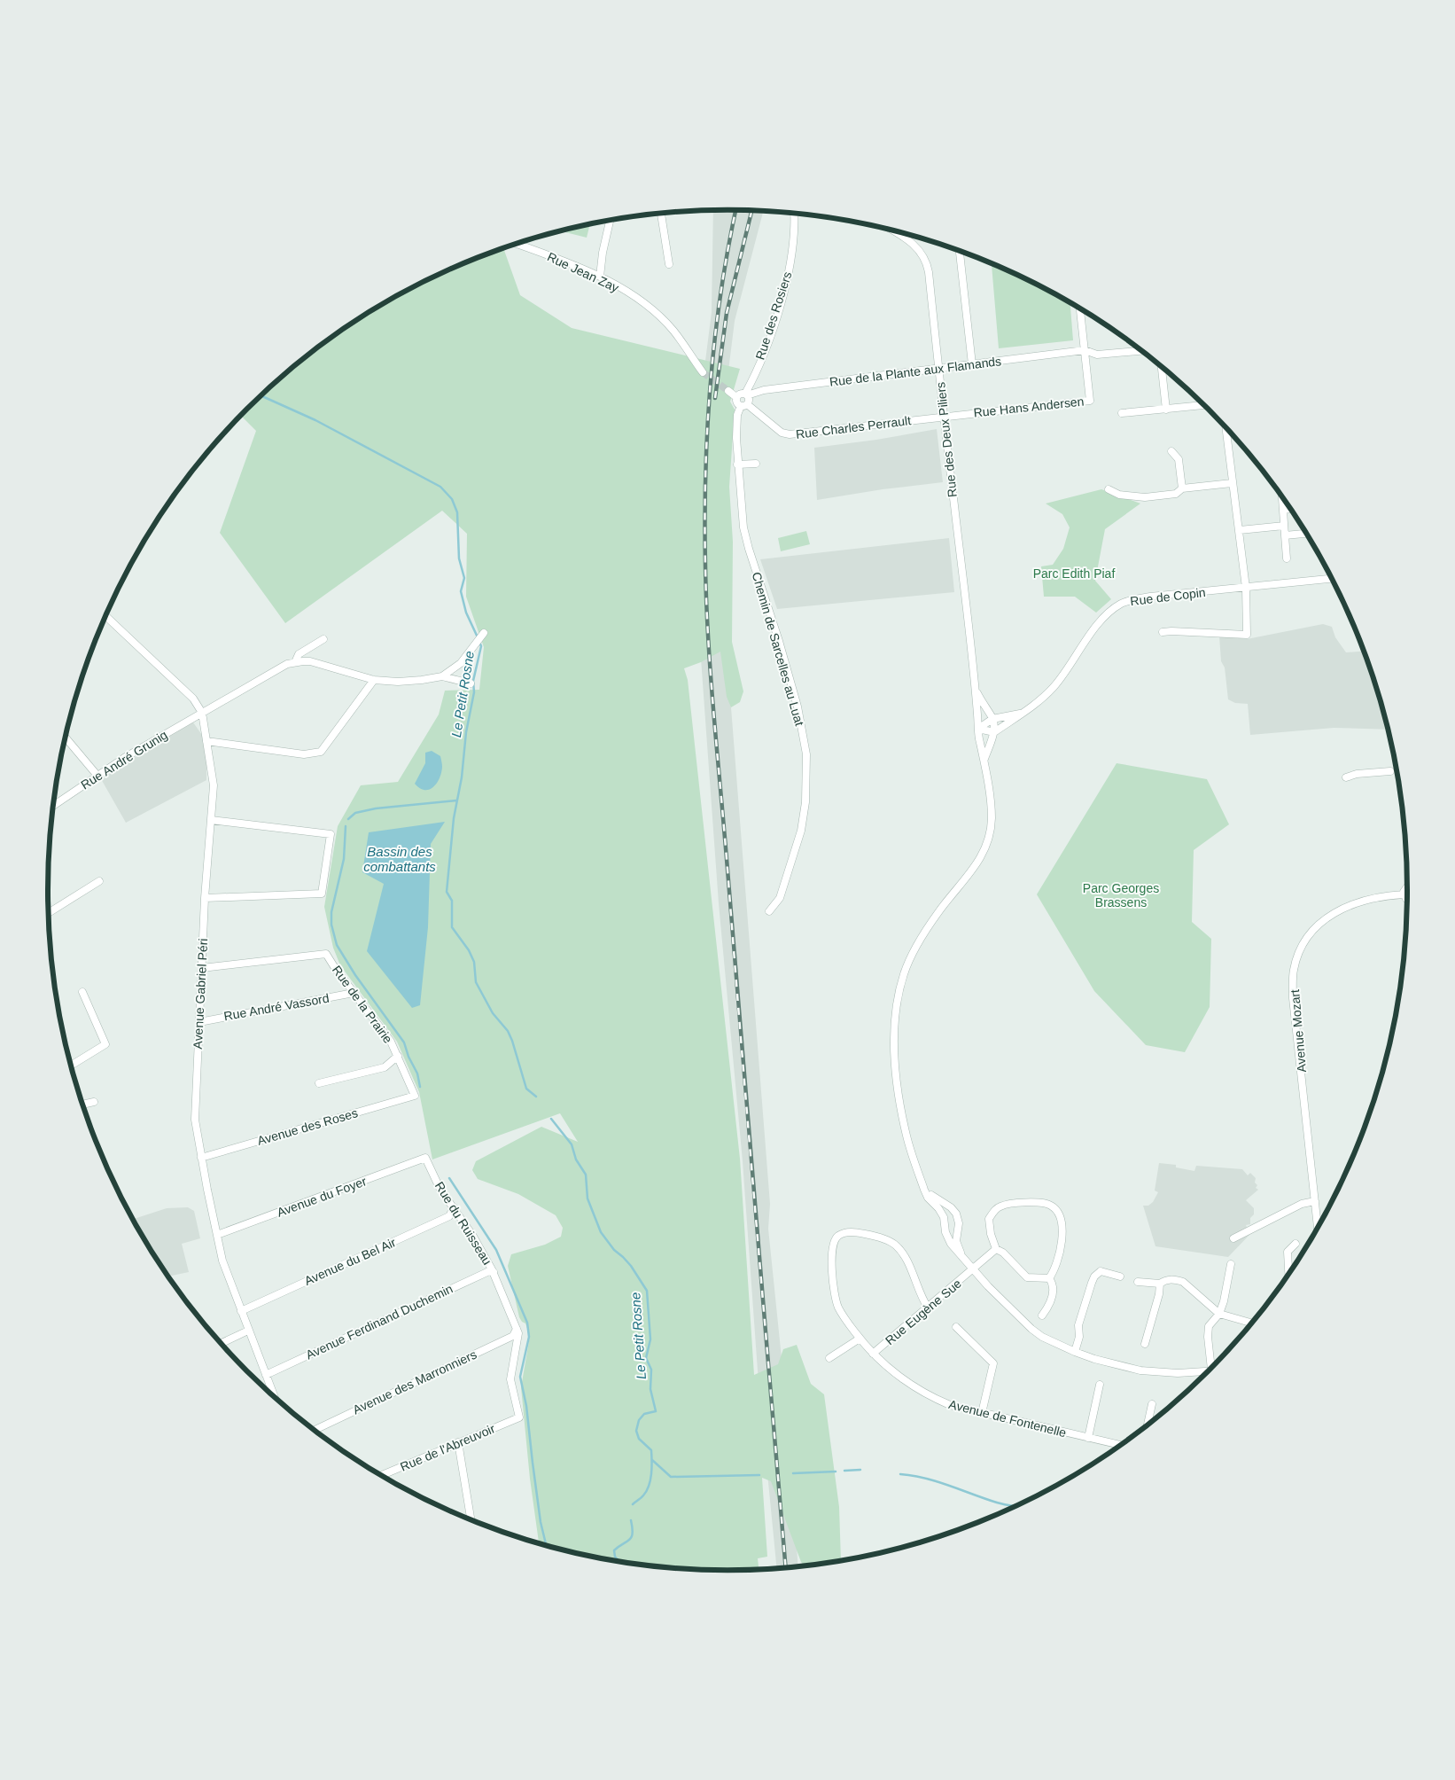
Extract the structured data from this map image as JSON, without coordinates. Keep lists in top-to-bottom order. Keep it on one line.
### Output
{"streets":{"street":["Rue Jean Zay","Rue des Rosiers","Rue de la Plante aux Flamands","Rue Hans Andersen","Rue Charles Perrault","Rue des Deux Piliers","Rue de Copin","Chemin de Sarcelles au Luat","Rue André Grunig","Avenue Gabriel Péri","Rue de la Prairie","Rue André Vassord","Avenue Mozart","Avenue des Roses","Avenue du Foyer","Rue du Ruisseau","Avenue du Bel Air","Rue Eugène Sue","Avenue Ferdinand Duchemin","Avenue des Marronniers","Avenue de Fontenelle","Rue de l'Abreuvoir"]},"crossings":[["Rue des Rosiers","Rue de la Plante aux Flamands"],["Rue des Rosiers","Rue Charles Perrault"],["Rue de la Plante aux Flamands","Rue Hans Andersen"],["Rue de la Plante aux Flamands","Rue Charles Perrault"],["Rue de la Plante aux Flamands","Rue des Deux Piliers"],["Rue Hans Andersen","Rue Charles Perrault"],["Rue Hans Andersen","Rue des Deux Piliers"],["Rue Charles Perrault","Rue des Deux Piliers"],["Rue des Deux Piliers","Rue de Copin"],["Rue des Deux Piliers","Rue Eugène Sue"],["Rue André Grunig","Avenue Gabriel Péri"],["Avenue Gabriel Péri","Rue de la Prairie"],["Avenue Gabriel Péri","Rue André Vassord"],["Avenue Gabriel Péri","Avenue des Roses"],["Avenue Gabriel Péri","Avenue du Foyer"],["Avenue Gabriel Péri","Avenue du Bel Air"],["Avenue Gabriel Péri","Avenue Ferdinand Duchemin"],["Rue de la Prairie","Rue André Vassord"],["Rue de la Prairie","Avenue des Roses"],["Avenue du Foyer","Rue du Ruisseau"],["Rue du Ruisseau","Avenue du Bel Air"],["Rue du Ruisseau","Avenue Ferdinand Duchemin"],["Rue du Ruisseau","Avenue des Marronniers"],["Rue du Ruisseau","Rue de l'Abreuvoir"],["Rue Eugène Sue","Avenue de Fontenelle"]],"water":["Le Petit Rosne","Bassin des combattants"],"parks":["Parc Edith Piaf","Parc Georges Brassens"]}
